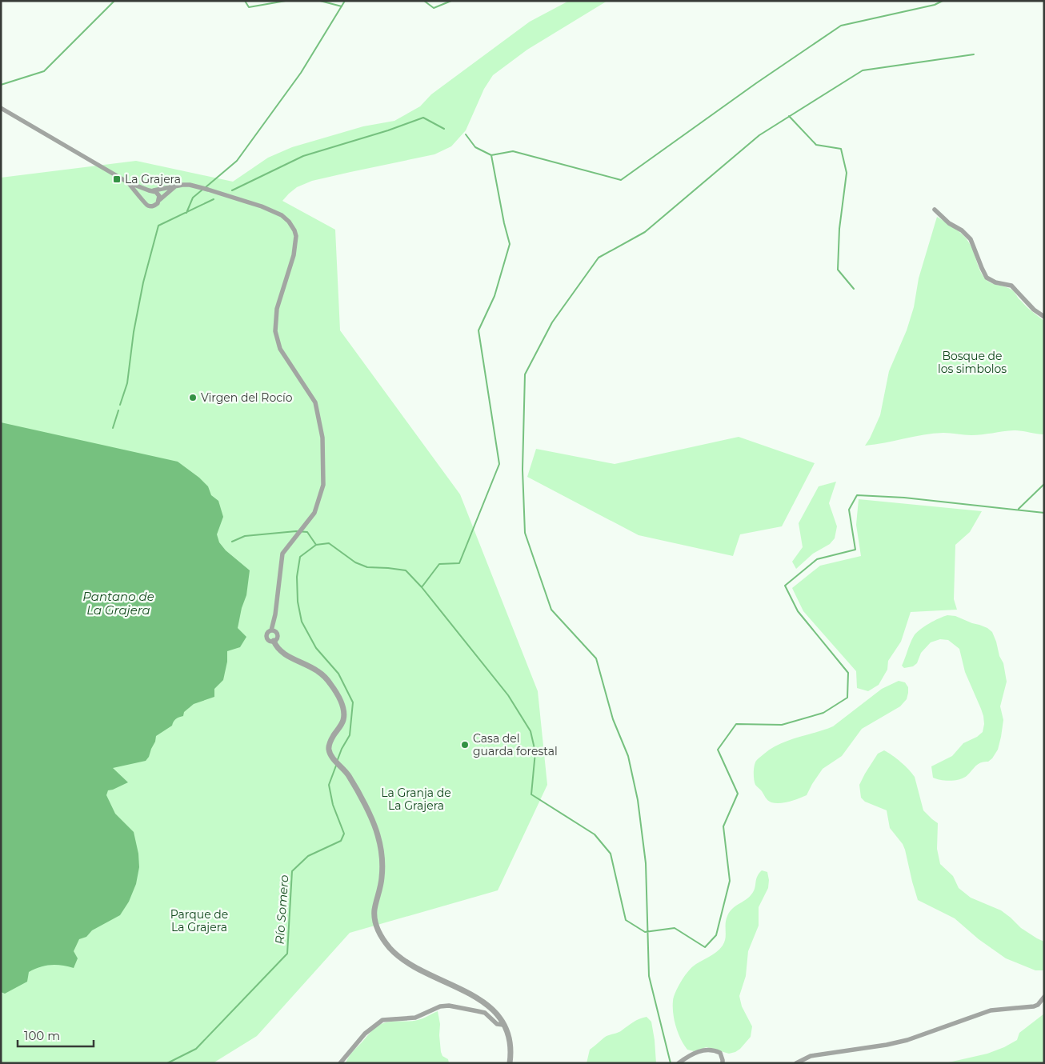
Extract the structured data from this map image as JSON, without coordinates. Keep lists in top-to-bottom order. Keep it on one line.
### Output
{"water":["Pantano de La Grajera","Río Somero"],"parks":["Bosque de los simbolos","La Granja de La Grajera","Parque de La Grajera"],"places":{"transit":["La Grajera"],"other":["Virgen del Rocío","Casa del guarda forestal"]},"scale_bar":"100 m"}
